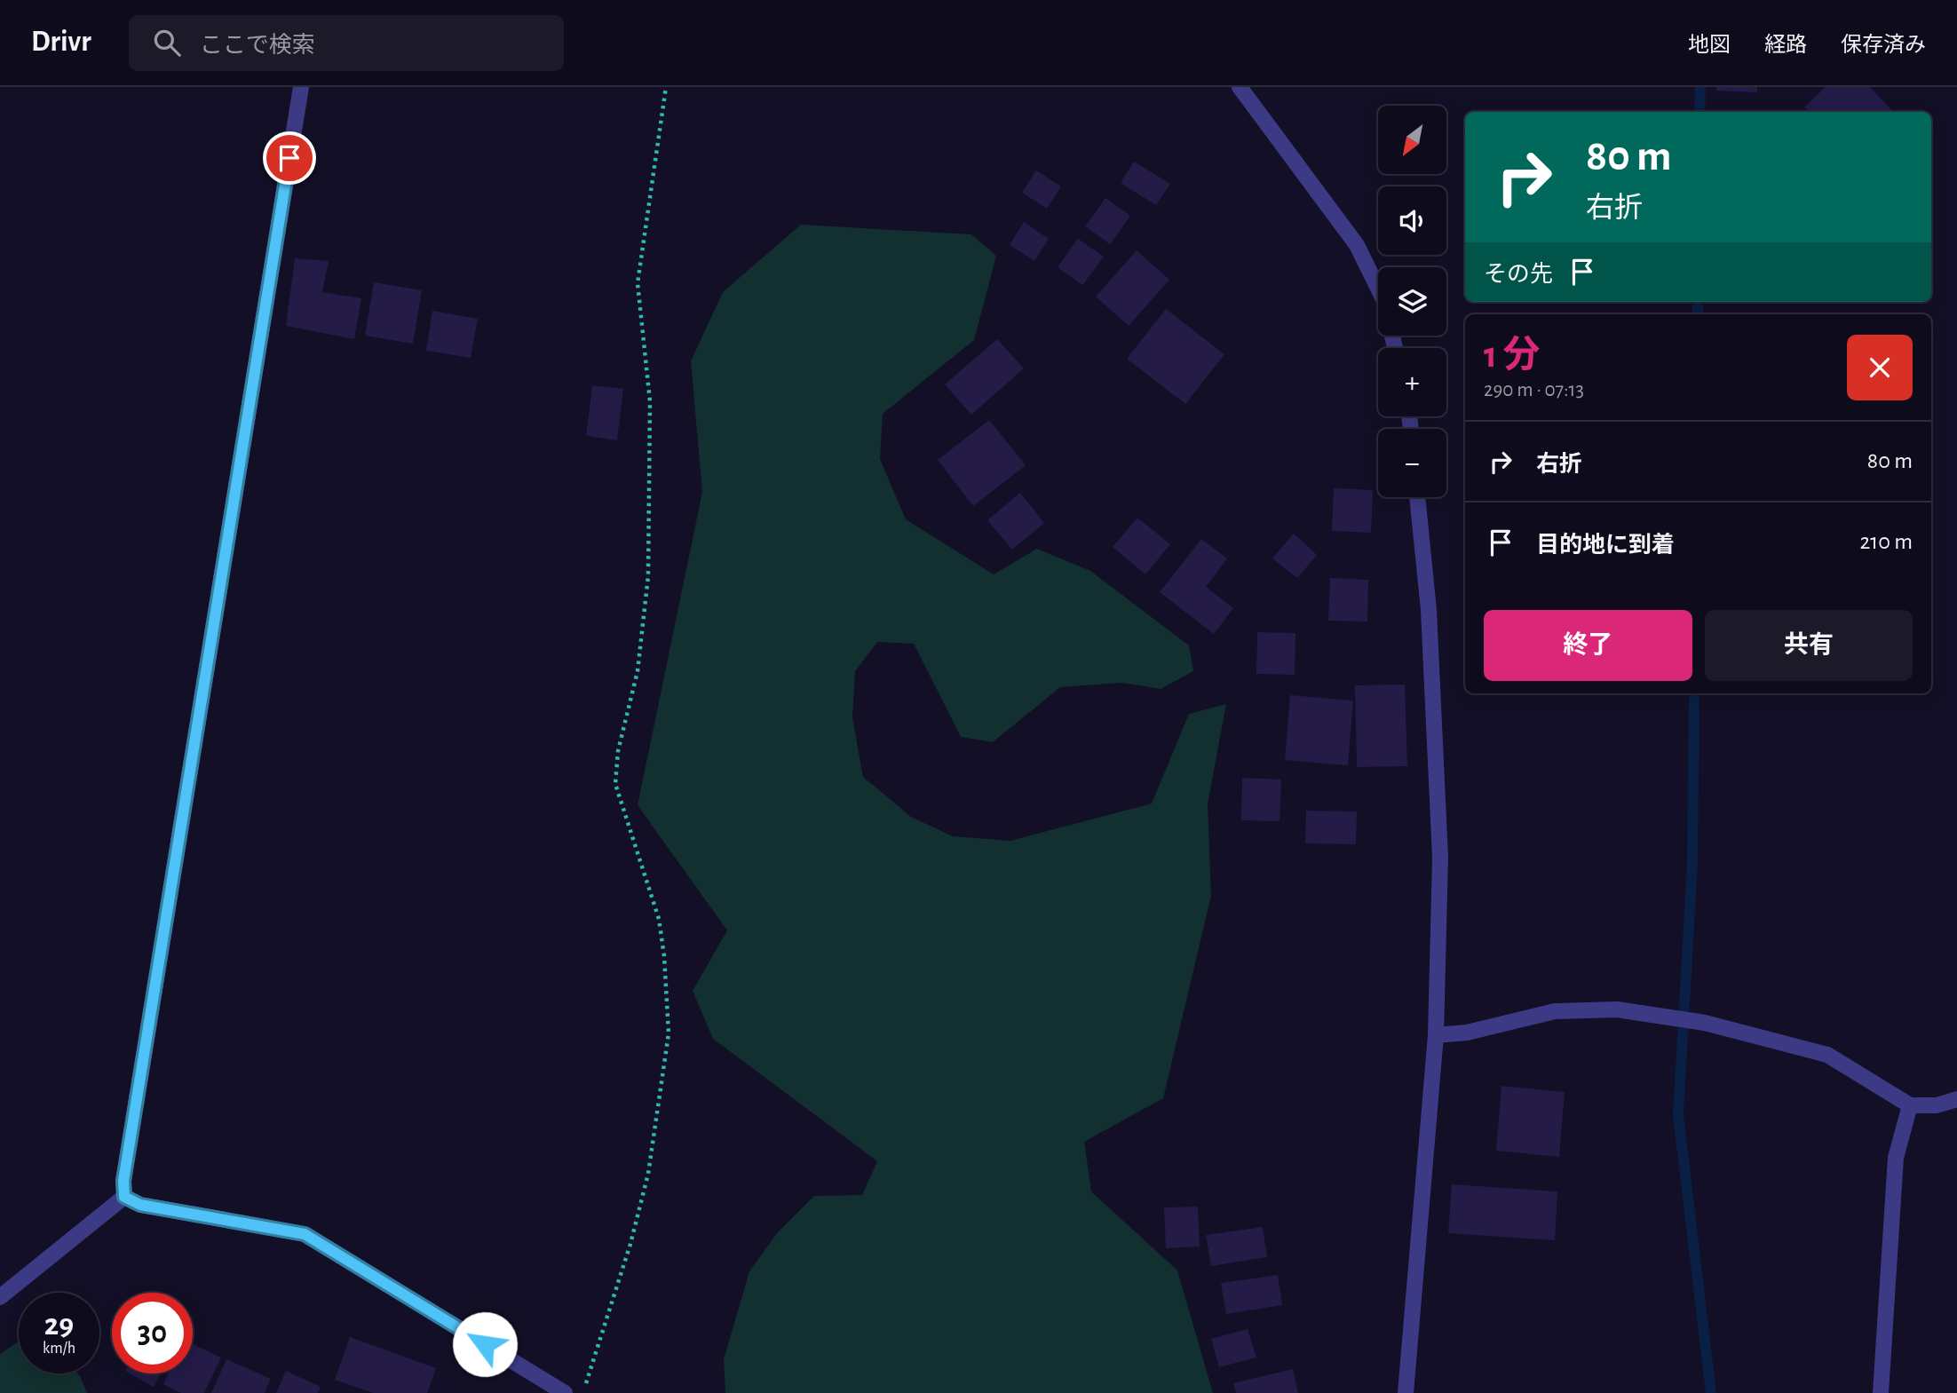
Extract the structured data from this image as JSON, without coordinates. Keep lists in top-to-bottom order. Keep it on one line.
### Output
{"north":"bottom left","page":{"header":"Drivr","search":"ここで検索","nav":["地図","経路","保存済み"],"map_buttons":["+","−"],"turn":["80 m","右折"],"then":"その先","heading":["1 分","290 m · 07:13"],"list":[{"name":"右折","value":"80 m"},{"name":"目的地に到着","value":"210 m"}],"buttons":["終了","共有"],"speed":"29 km/h","limit":"30"}}
